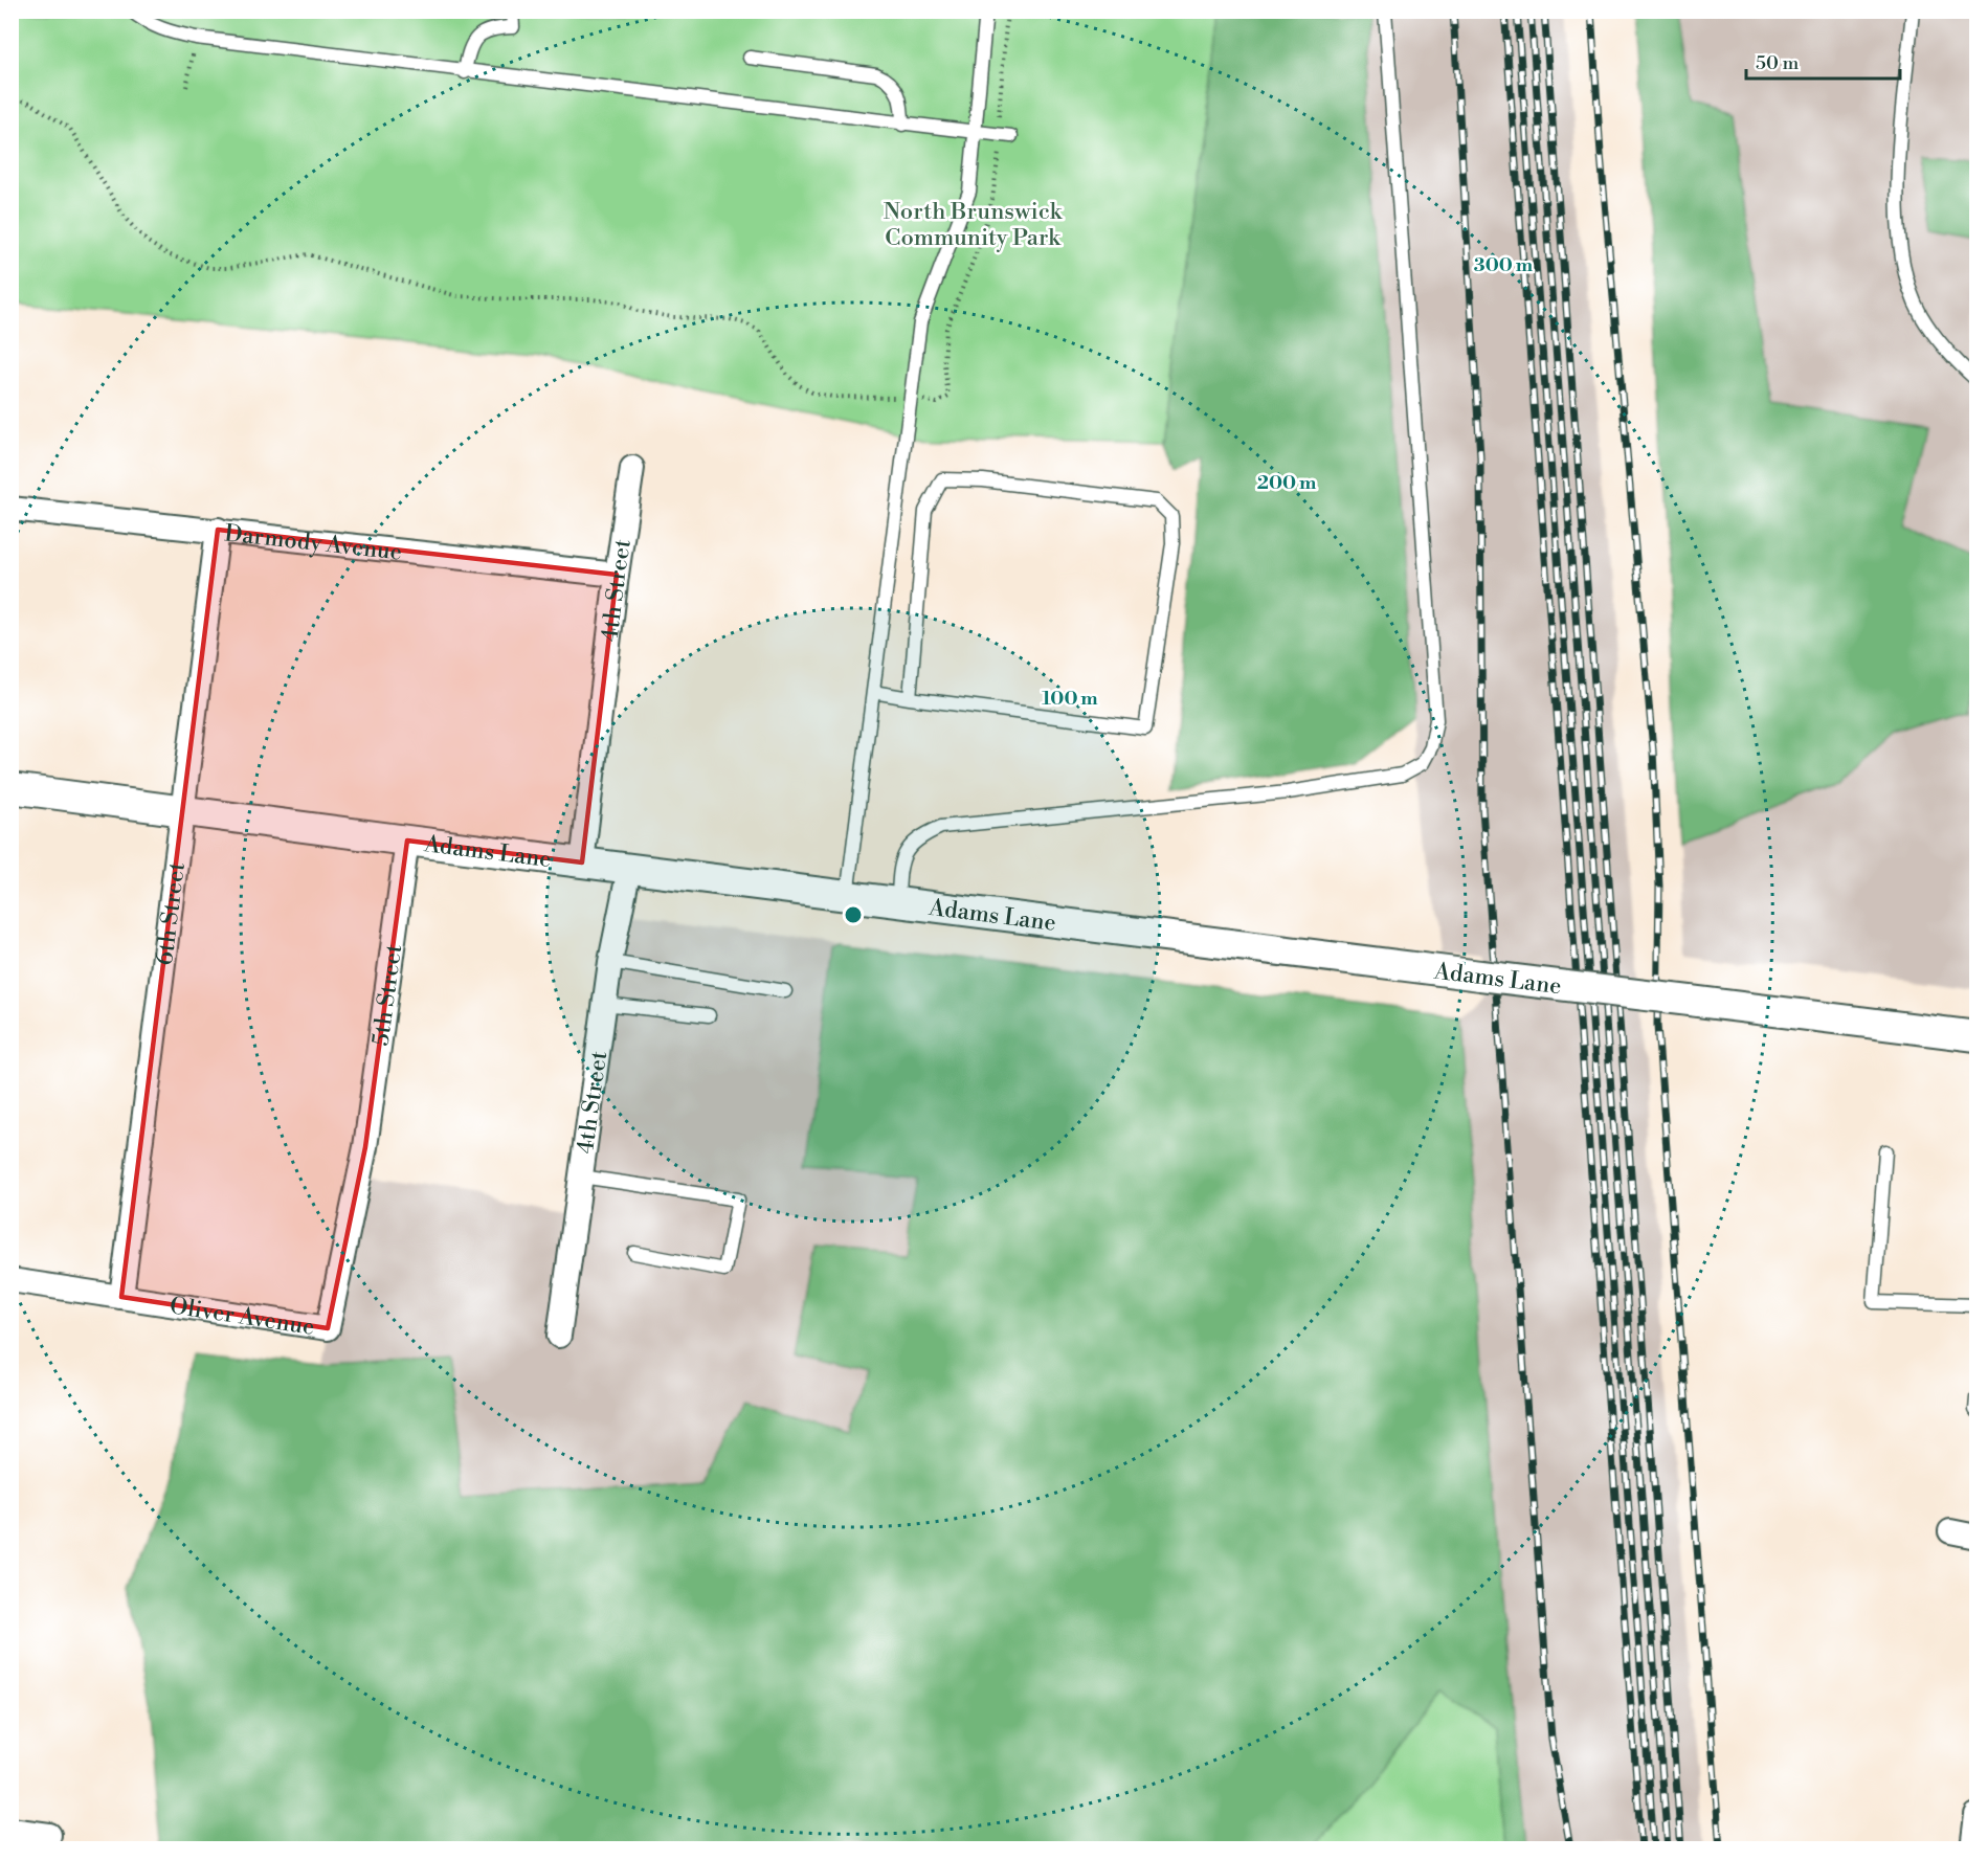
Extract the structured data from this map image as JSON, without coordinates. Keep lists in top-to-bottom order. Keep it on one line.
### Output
{"streets":{"street":["Darmody Avenue","4th Street","Adams Lane","6th Street","5th Street","Oliver Avenue"]},"crossings":[["Darmody Avenue","4th Street"],["Darmody Avenue","6th Street"],["4th Street","Adams Lane"],["Adams Lane","6th Street"],["Adams Lane","5th Street"],["6th Street","Oliver Avenue"],["5th Street","Oliver Avenue"]],"parks":["North Brunswick Community Park"],"scale_bar":"50 m","rings":["300 m","200 m","100 m"]}
